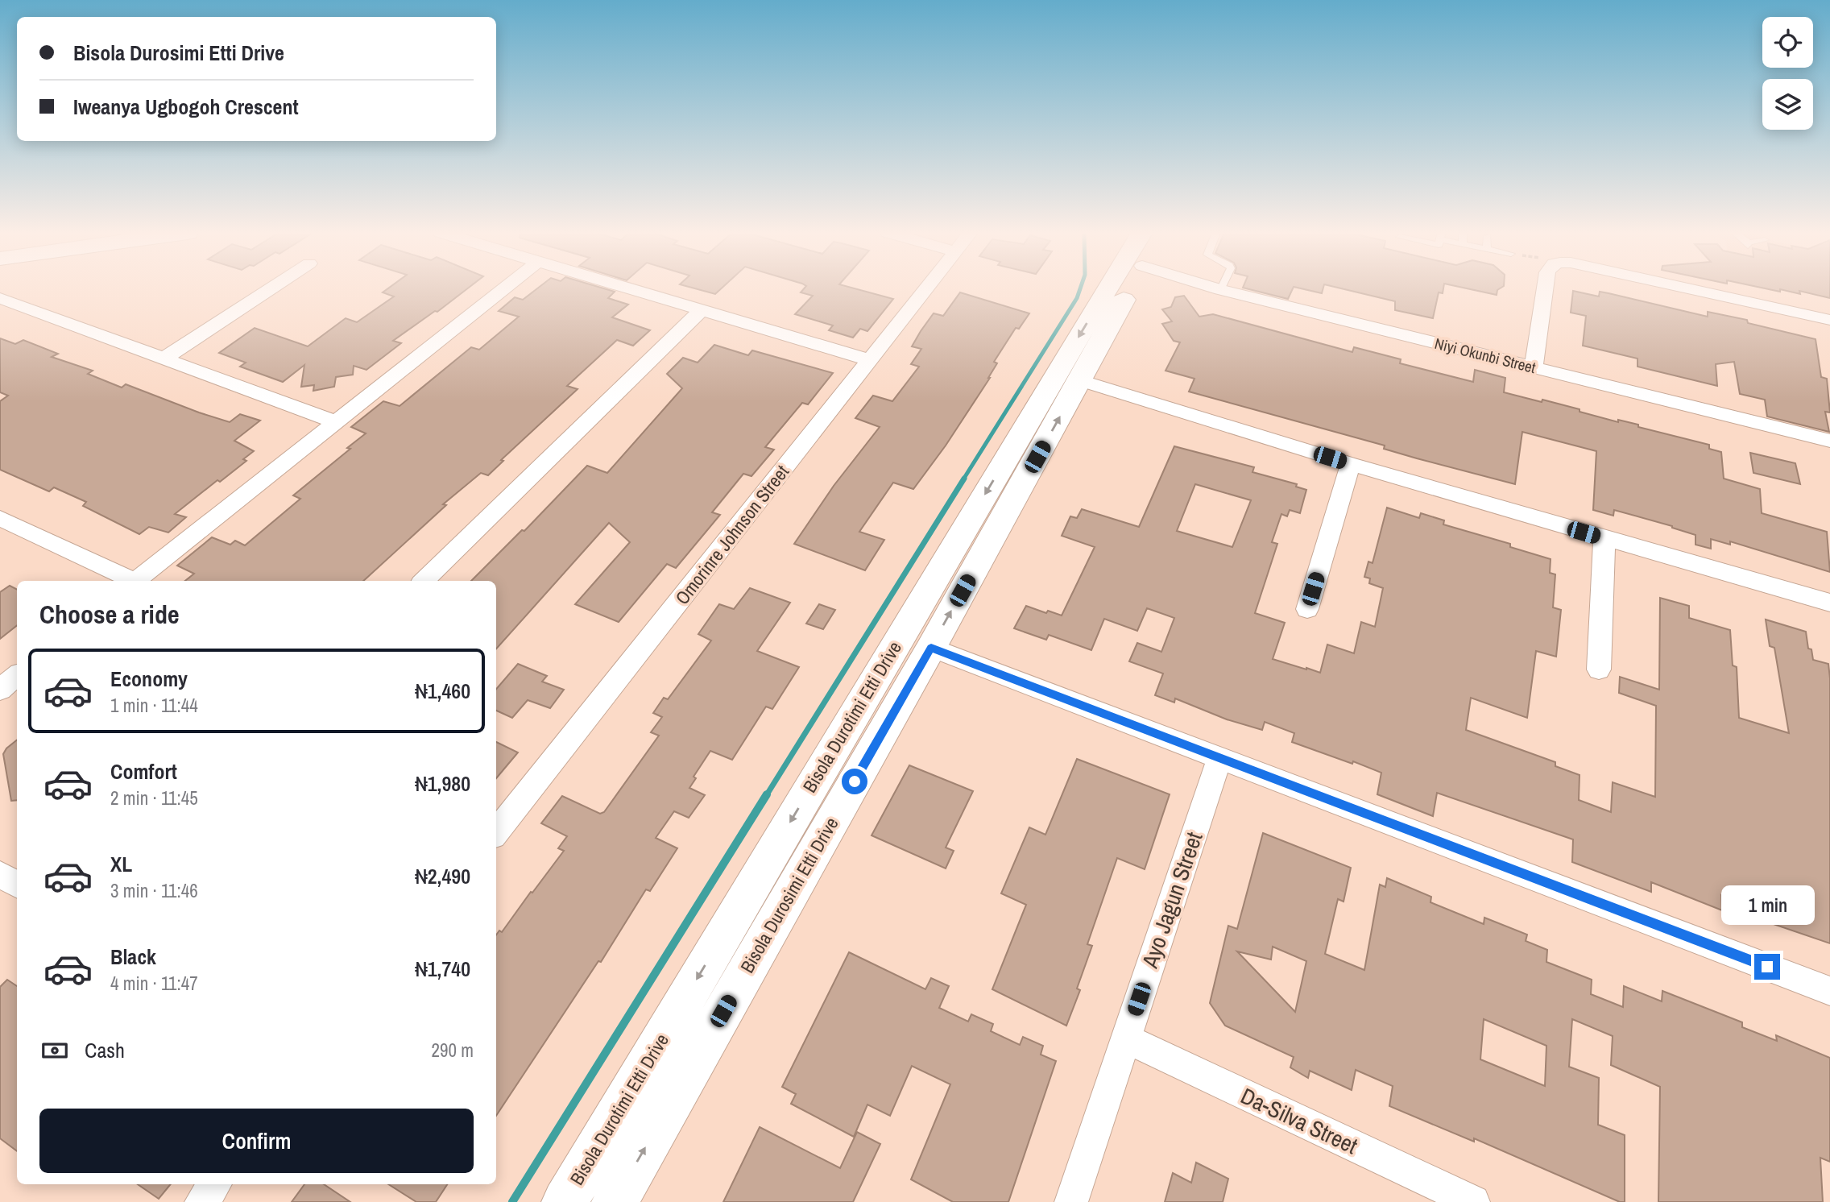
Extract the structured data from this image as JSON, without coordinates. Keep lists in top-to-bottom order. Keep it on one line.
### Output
{"streets":{"main road":["Bisola Durotimi Etti Drive","Bisola Durosimi Etti Drive"],"street":["Niyi Okunbi Street","Omorinre Johnson Street","Ayo Jagun Street","Da-Silva Street"]},"crossings":[["Ayo Jagun Street","Da-Silva Street"]],"one_way":["Bisola Durotimi Etti Drive","Bisola Durosimi Etti Drive"],"page":{"banner":["Bisola Durosimi Etti Drive","Iweanya Ugbogoh Crescent"],"heading":"Choose a ride","list":[{"name":"Economy","note":"1 min · 11:44","value":"₦1,460"},{"name":"Comfort","note":"2 min · 11:45","value":"₦1,980"},{"name":"XL","note":"3 min · 11:46","value":"₦2,490"},{"name":"Black","note":"4 min · 11:47","value":"₦1,740"}],"bubble":"1 min","pay":["Cash","290 m"],"buttons":"Confirm"}}
